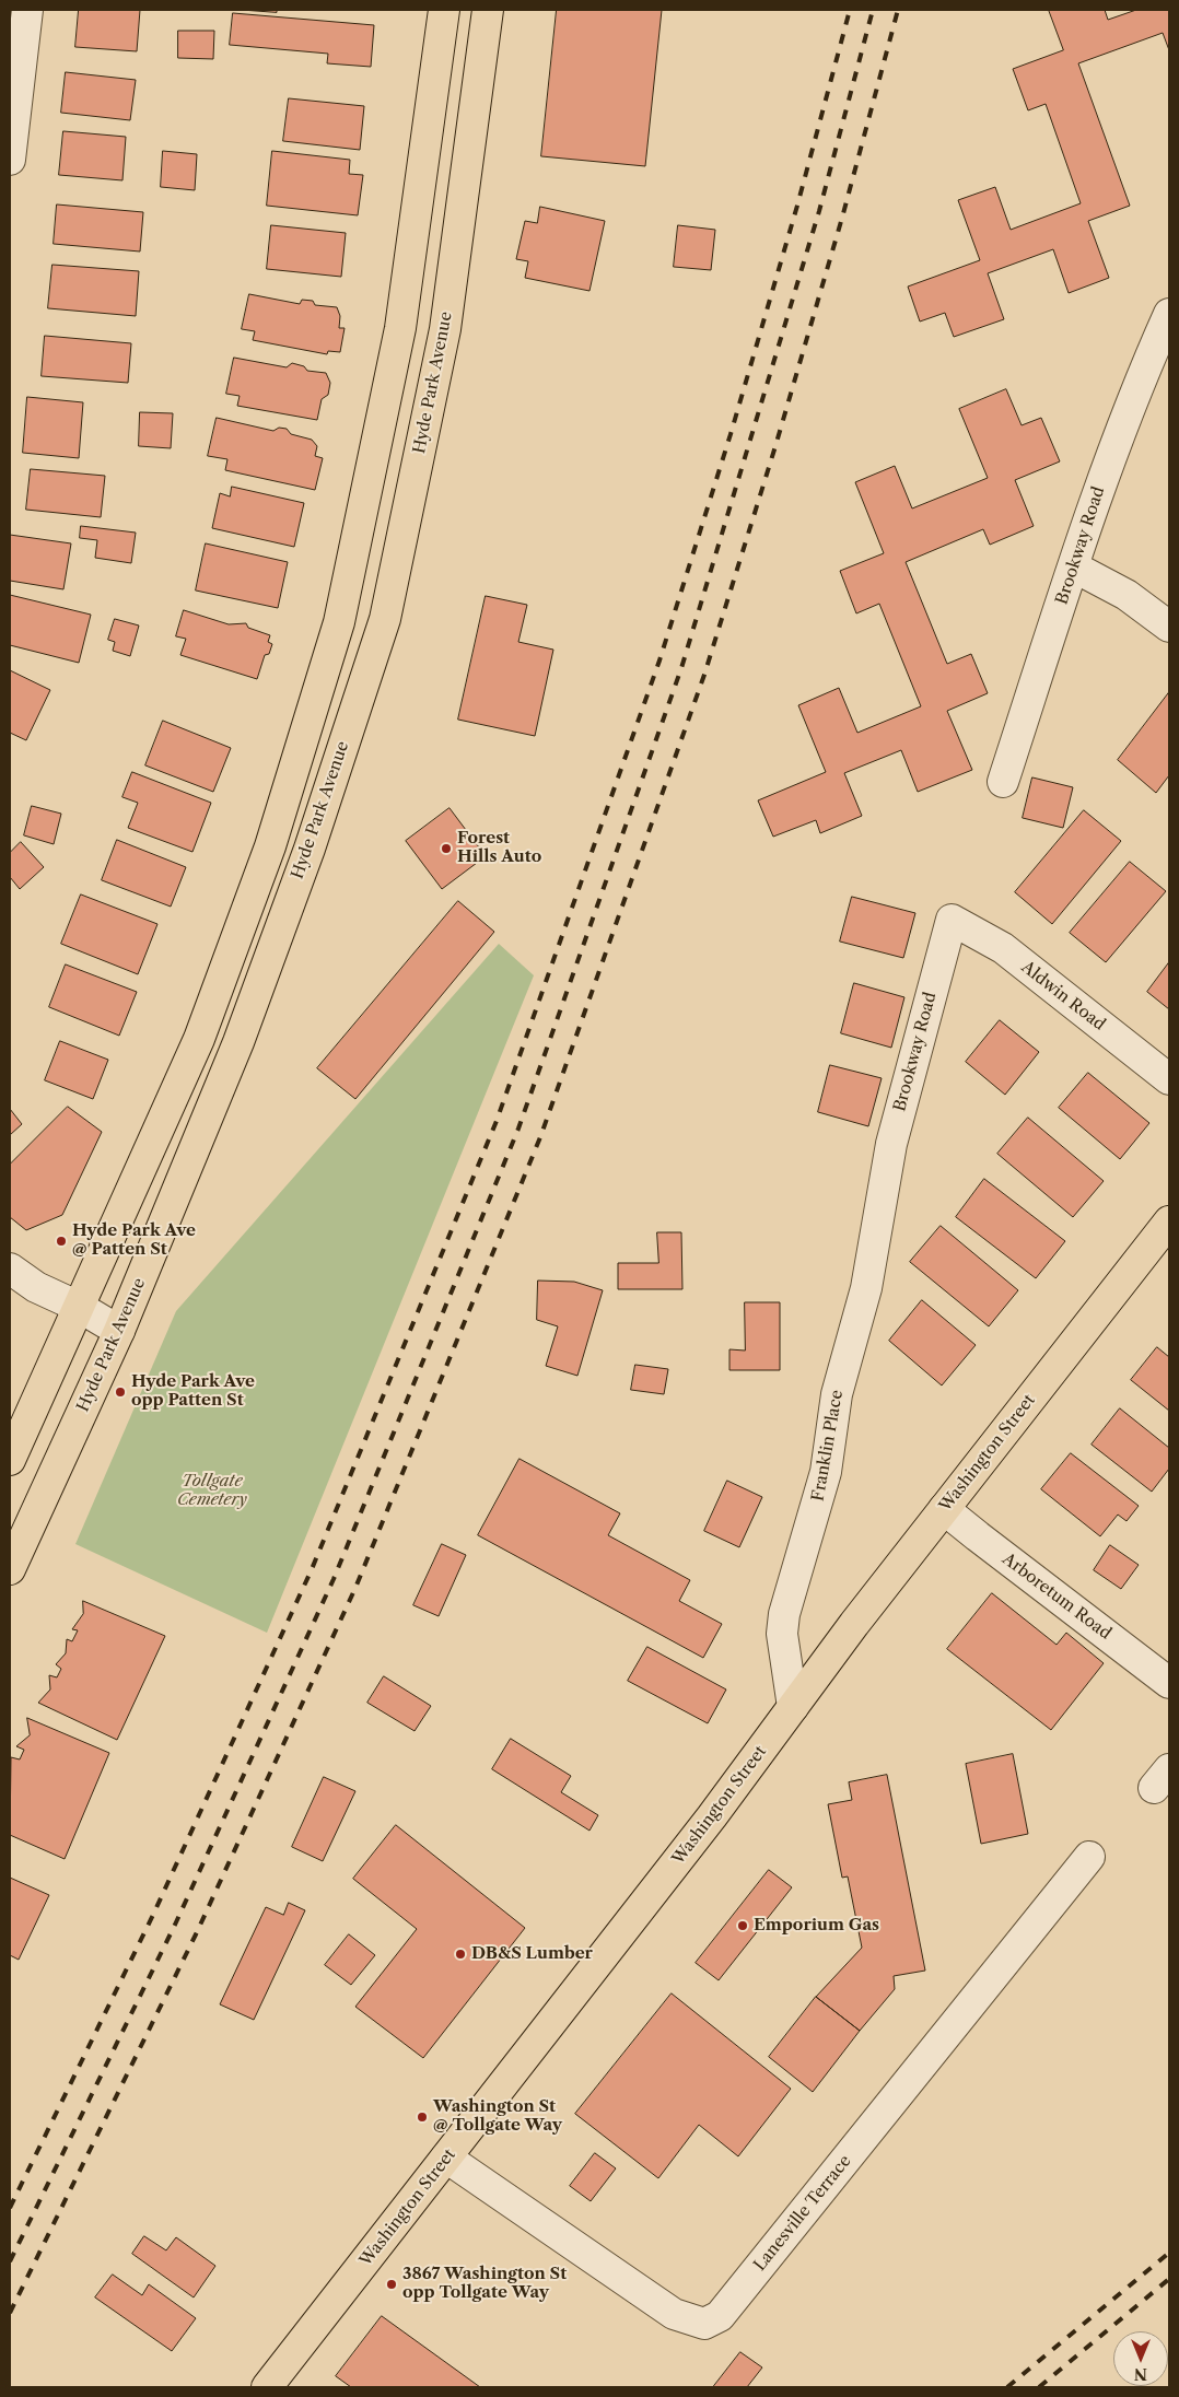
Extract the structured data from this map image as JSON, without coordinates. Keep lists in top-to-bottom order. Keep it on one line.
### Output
{"streets":{"main road":["Hyde Park Avenue","Washington Street"],"street":["Brookway Road","Aldwin Road","Franklin Place","Arboretum Road","Lanesville Terrace"]},"crossings":[["Brookway Road","Aldwin Road"],["Brookway Road","Franklin Place"],["Franklin Place","Washington Street"],["Washington Street","Arboretum Road"],["Washington Street","Lanesville Terrace"]],"parks":["Tollgate Cemetery"],"places":["Forest Hills Auto","Hyde Park Ave @ Patten St","Hyde Park Ave opp Patten St","Emporium Gas","DB&S Lumber","Washington St @ Tollgate Way","3867 Washington St opp Tollgate Way"],"north":"bottom"}
